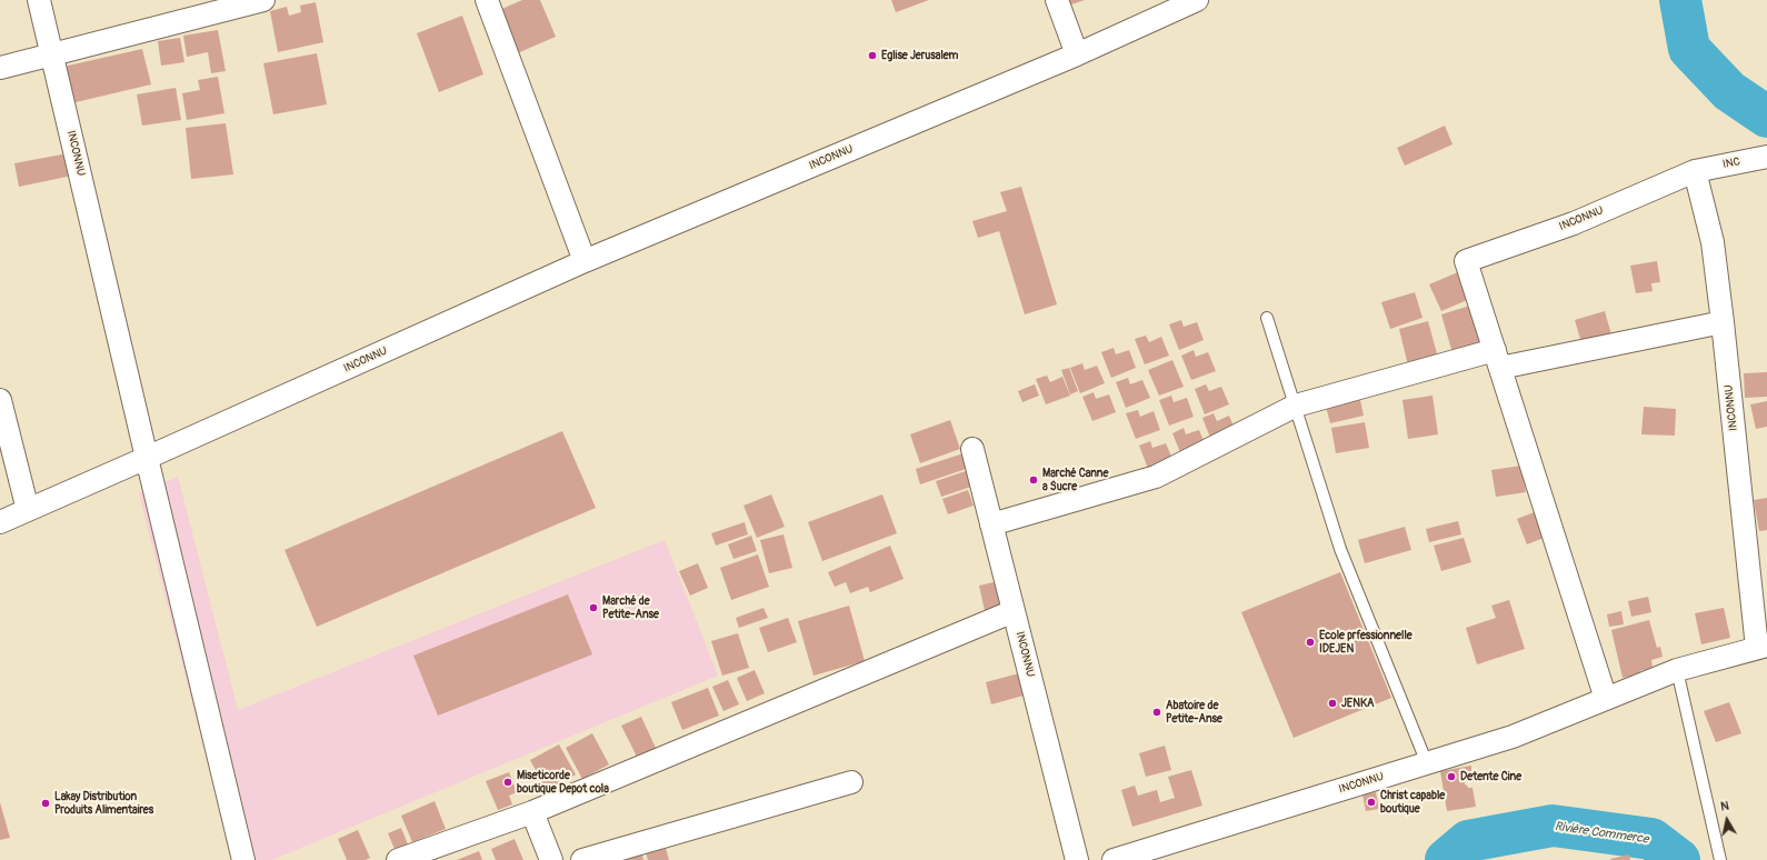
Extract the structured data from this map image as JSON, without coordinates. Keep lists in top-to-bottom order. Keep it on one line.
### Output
{"streets":{"street":["INCONNU","INC"]},"crossings":[["INCONNU","INC"]],"water":["Rivière Commerce"],"places":["Eglise Jerusalem","Marché Canne a Sucre","Marché de Petite-Anse","Ecole prfessionnelle IDEJEN","JENKA","Abatoire de Petite-Anse","Detente Cine","Miseticorde boutique Depot cola","Christ capable boutique","Lakay Distribution Produits Alimentaires"],"north":"top"}
